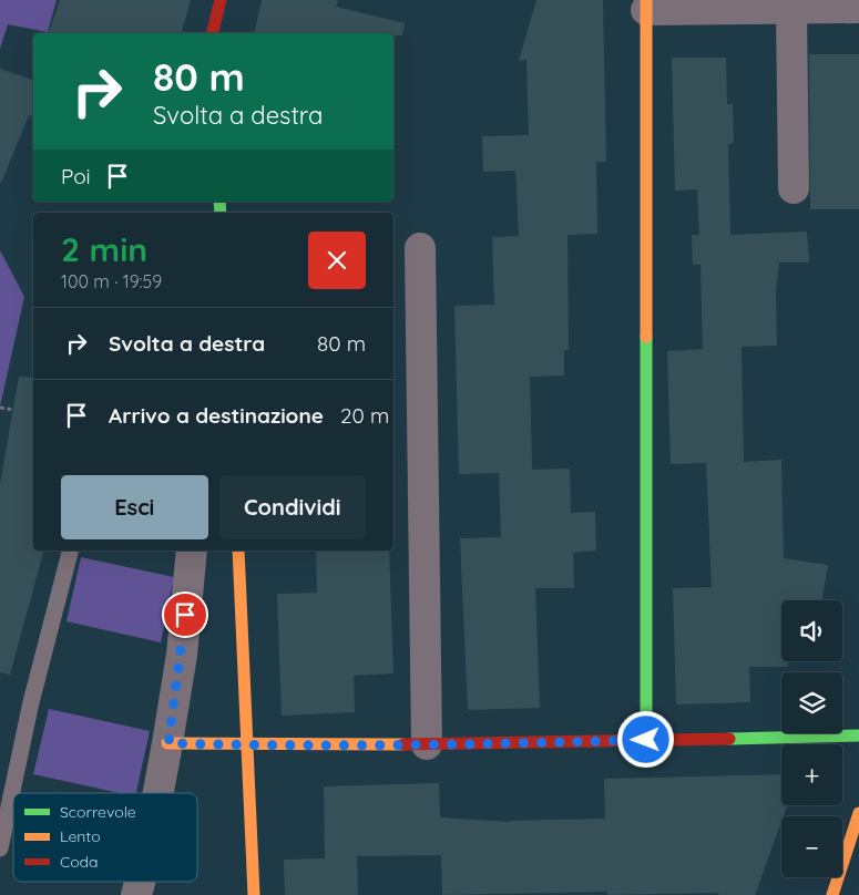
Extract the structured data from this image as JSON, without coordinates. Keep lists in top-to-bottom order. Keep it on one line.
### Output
{"legend":["Scorrevole","Lento","Coda"],"page":{"turn":["80 m","Svolta a destra"],"then":"Poi","heading":["2 min","100 m · 19:59"],"list":[{"name":"Svolta a destra","value":"80 m"},{"name":"Arrivo a destinazione","value":"20 m"}],"buttons":["Esci","Condividi"],"map_buttons":["+","−"]}}
